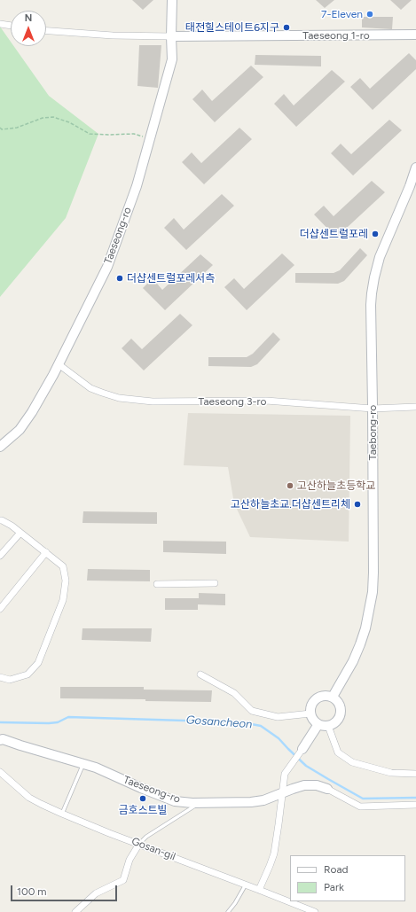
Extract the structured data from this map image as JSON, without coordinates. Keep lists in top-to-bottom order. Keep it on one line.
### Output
{"streets":{"street":["Taeseong 1-ro","Taeseong-ro","Taeseong 3-ro","Taebong-ro","Gosan-gil"]},"crossings":[["Taeseong 1-ro","Taeseong-ro"],["Taeseong-ro","Taeseong 3-ro"],["Taeseong 3-ro","Taebong-ro"]],"water":["Gosancheon"],"places":["7-Eleven","태전힐스테이트6지구","더샵센트럴포레","더샵센트럴포레서측","고산하늘초등학교","고산하늘초교.더샵센트리체","금호스트빌"],"legend":["Road","Park"],"scale_bar":"100 m","north":"top"}
